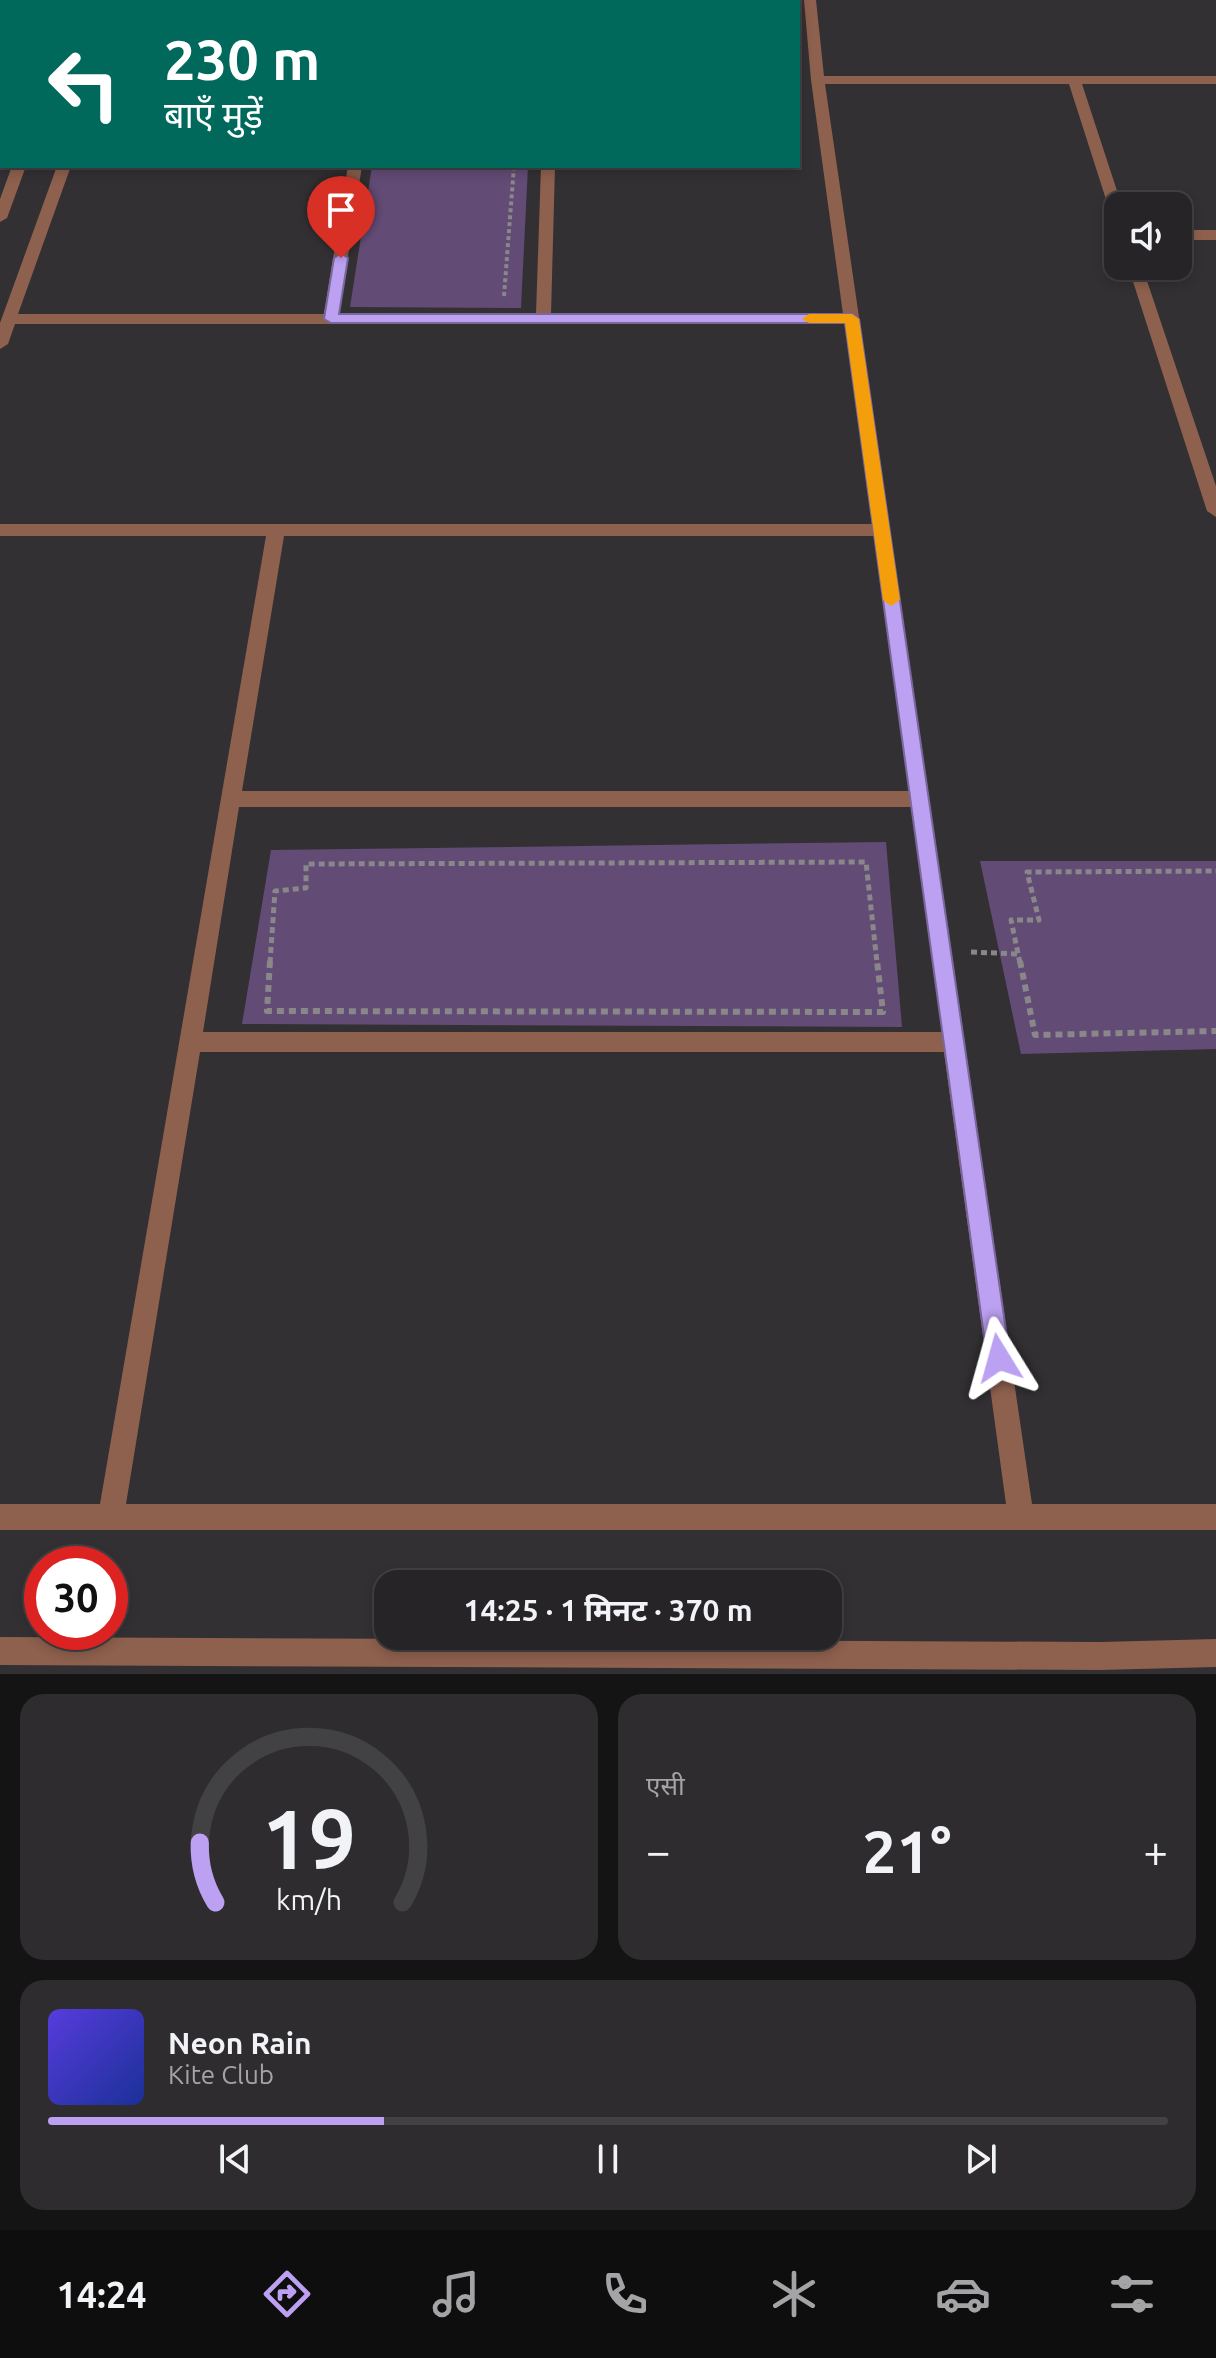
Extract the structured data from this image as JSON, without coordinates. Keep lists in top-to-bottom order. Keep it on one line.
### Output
{"page":{"turn":["230 m","बाएँ मुड़ें"],"limit":"30","trip":"14:25 · 1 मिनट · 370 m","tile":"एसी","heat":["−","21°","+"],"song":["Neon Rain","Kite Club"],"tabs":"14:24","gauge":["19","km/h"]}}
